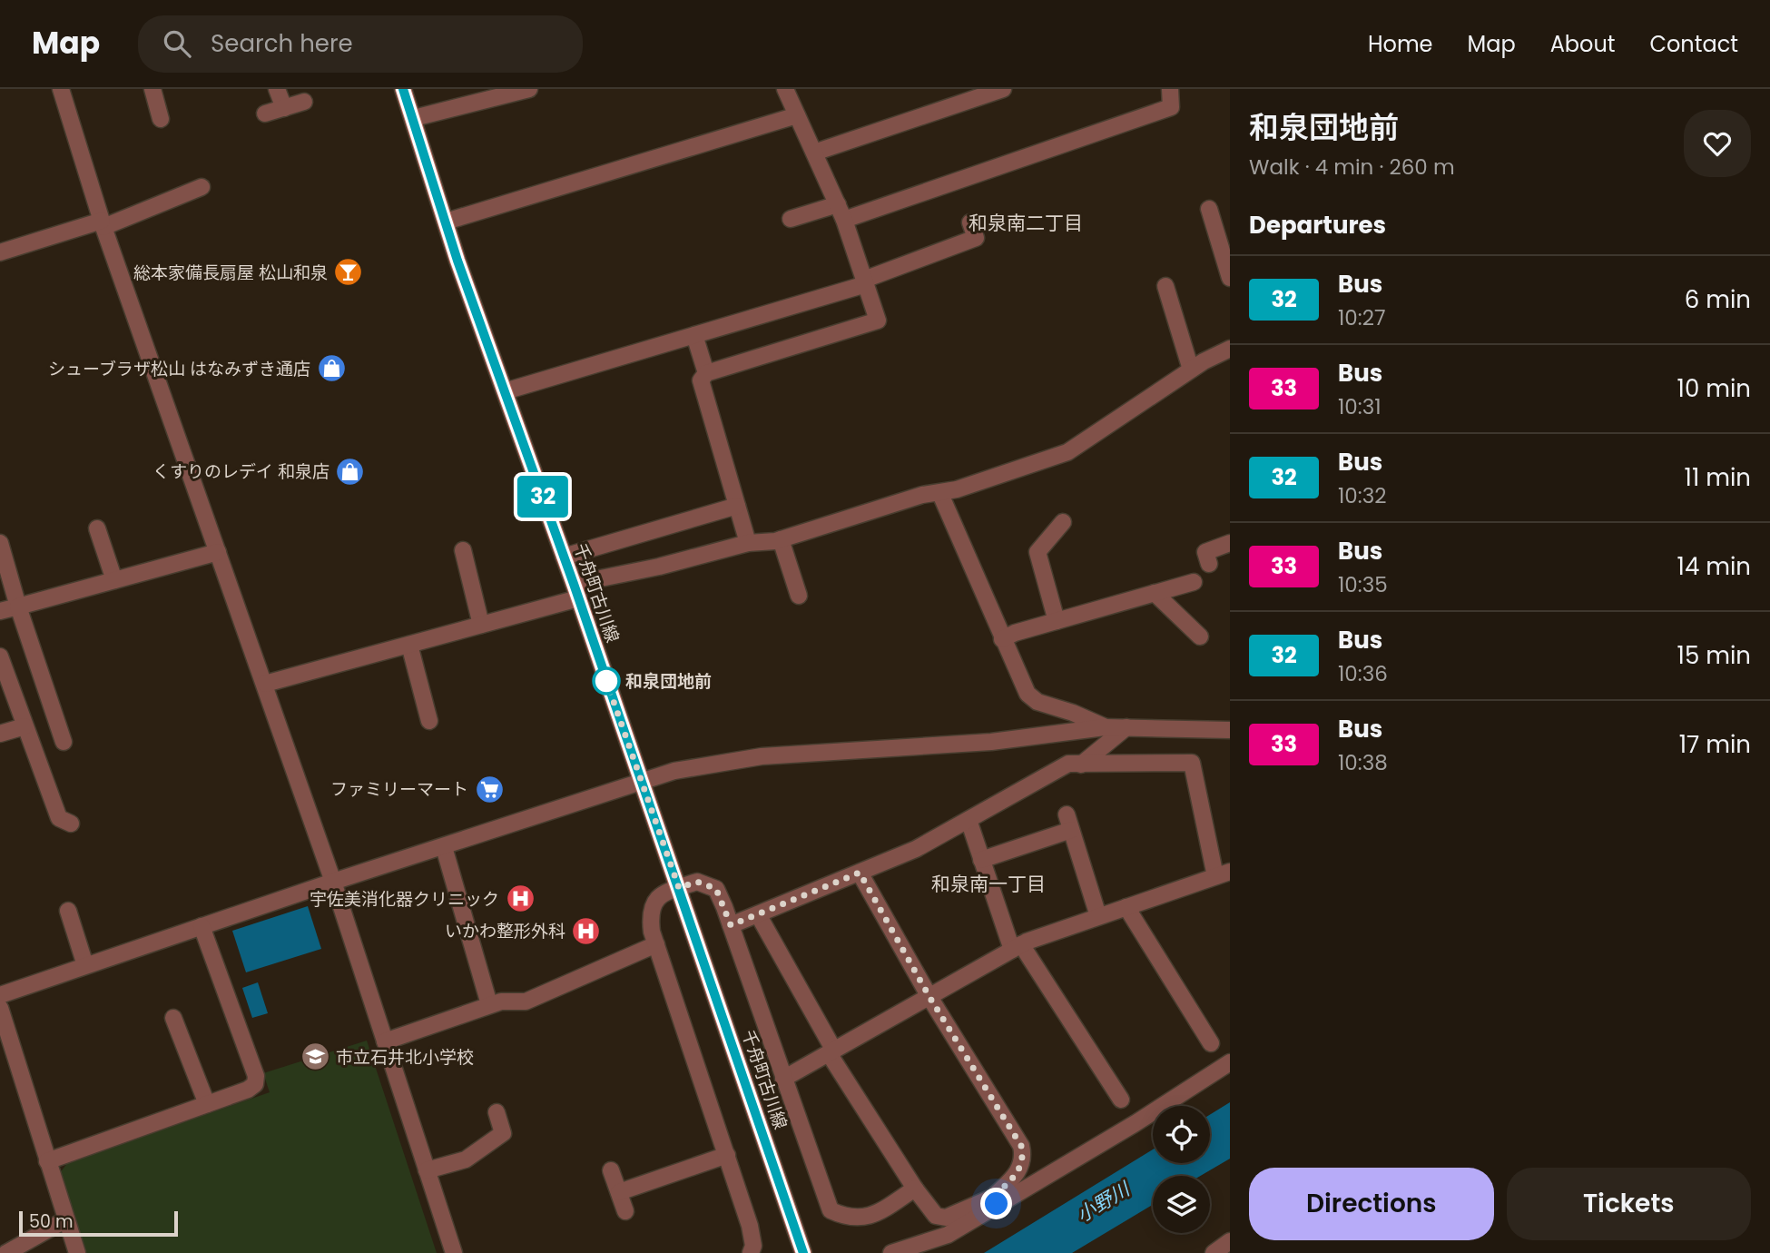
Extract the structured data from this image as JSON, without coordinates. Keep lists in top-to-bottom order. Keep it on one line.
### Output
{"streets":{"street":["千舟町古川線"]},"districts":["和泉南二丁目","和泉南一丁目"],"water":["小野川"],"places":{"bar":["総本家備長扇屋 松山和泉"],"shop":["シューブラザ松山 はなみずき通店","くすりのレデイ 和泉店"],"other":["和泉団地前"],"supermarket":["ファミリーマート"],"hospital":["宇佐美消化器クリニック","いかわ整形外科"],"school or university":["市立石井北小学校"]},"lines":["bus line 32"],"scale_bar":"50 m","page":{"header":"Map","search":"Search here","nav":["Home","Map","About","Contact"],"on_map":"32","heading":[["和泉団地前","Walk · 4 min · 260 m"],"Departures"],"list":[{"mark":"32","name":"Bus","note":"10:27","value":"6 min"},{"mark":"33","name":"Bus","note":"10:31","value":"10 min"},{"mark":"32","name":"Bus","note":"10:32","value":"11 min"},{"mark":"33","name":"Bus","note":"10:35","value":"14 min"},{"mark":"32","name":"Bus","note":"10:36","value":"15 min"},{"mark":"33","name":"Bus","note":"10:38","value":"17 min"}],"buttons":["Directions","Tickets"],"scale":"50 m"}}
